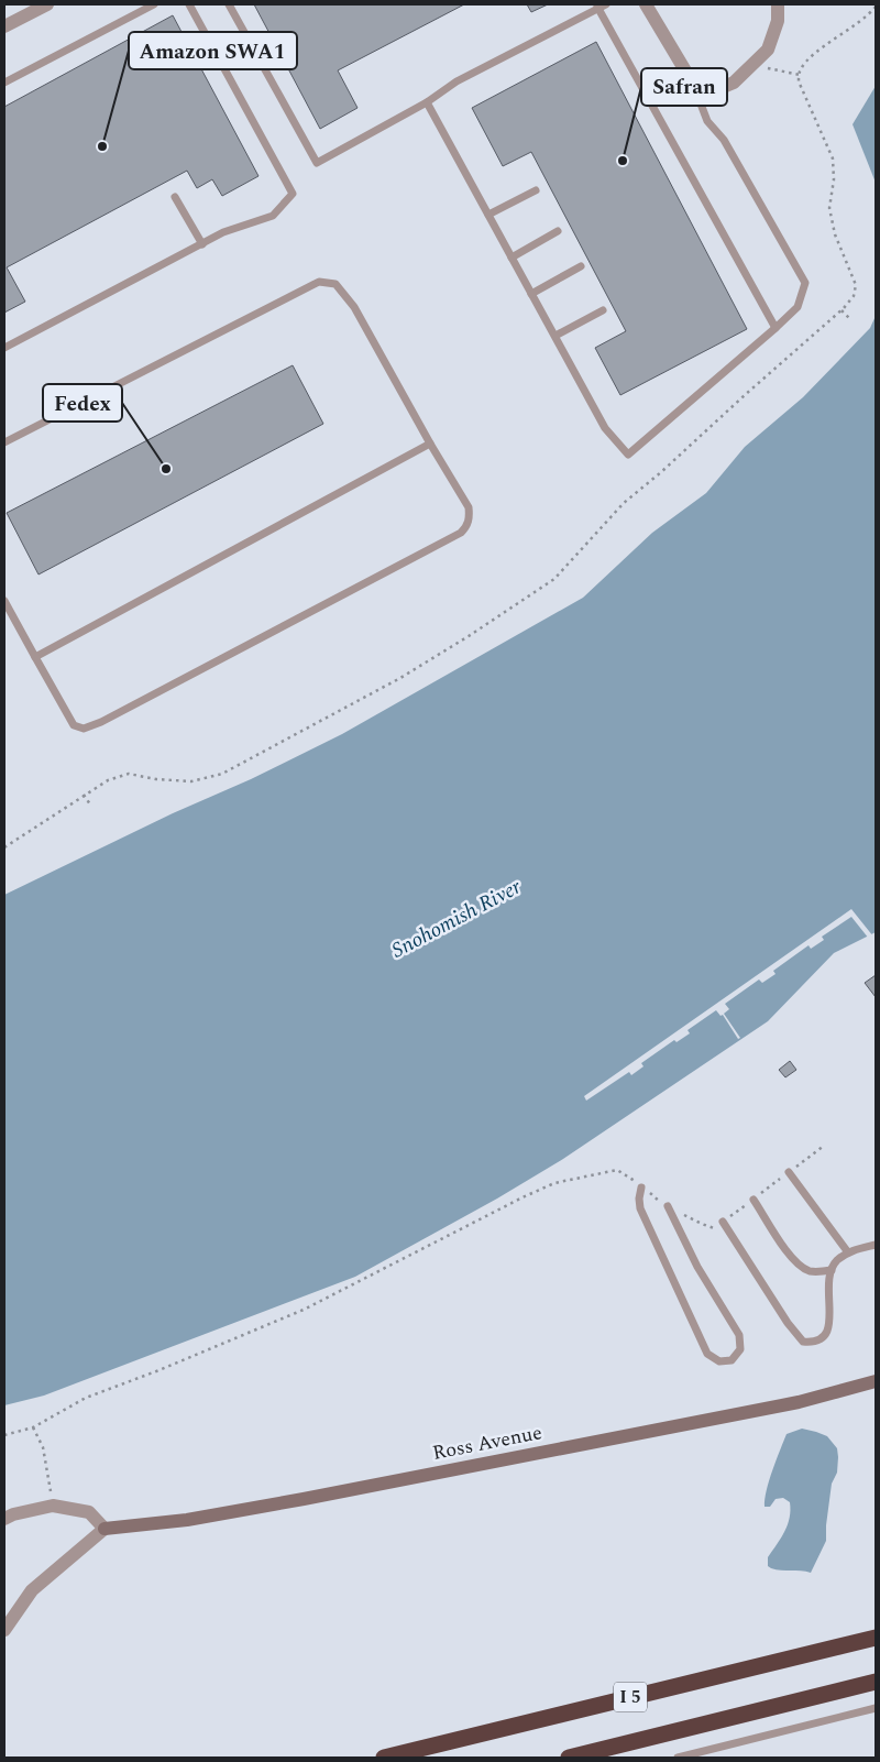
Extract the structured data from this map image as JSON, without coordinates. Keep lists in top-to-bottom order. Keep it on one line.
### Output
{"streets":{"highway":["I 5"],"street":["Ross Avenue"]},"water":["Snohomish River"],"places":["Amazon SWA1","Safran","Fedex"]}
